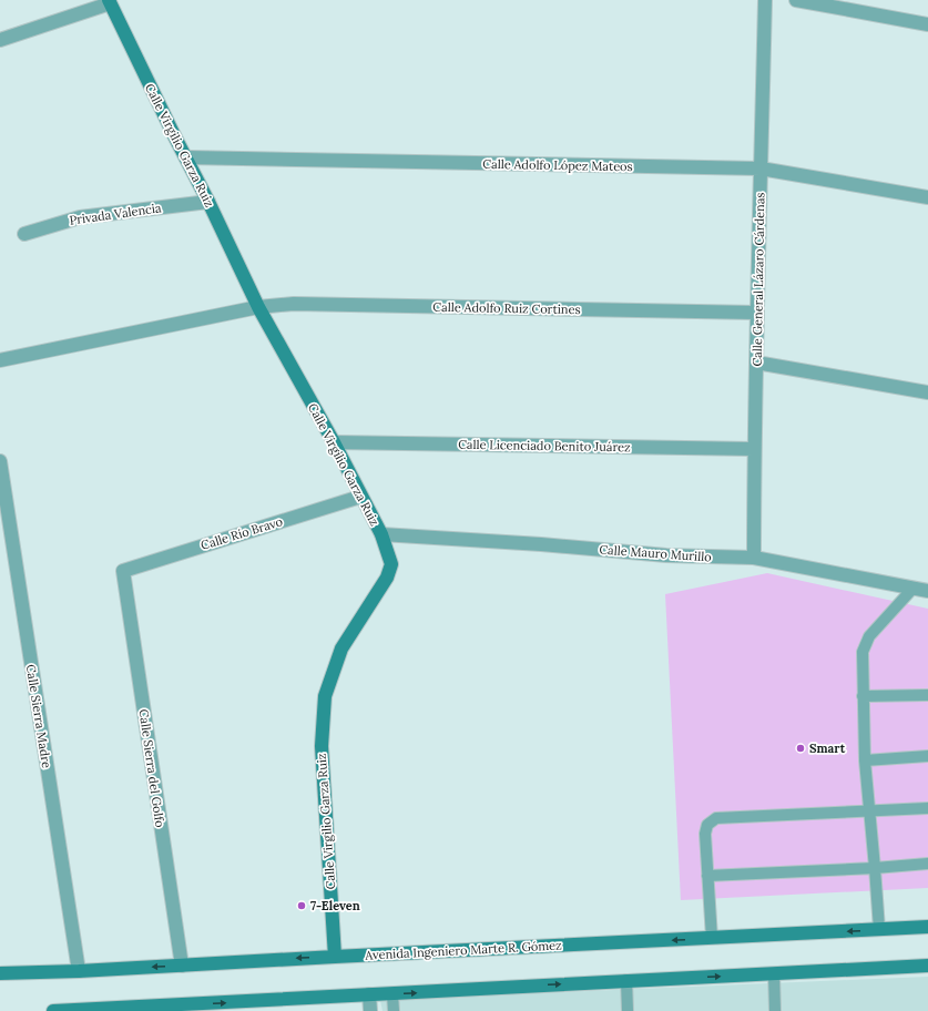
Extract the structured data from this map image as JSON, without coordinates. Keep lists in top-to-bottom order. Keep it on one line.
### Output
{"streets":{"main road":["Calle Virgilio Garza Ruiz","Avenida Ingeniero Marte R. Gómez"],"street":["Calle Adolfo López Mateos","Privada Valencia","Calle General Lázaro Cárdenas","Calle Adolfo Ruiz Cortines","Calle Licenciado Benito Juárez","Calle Río Bravo","Calle Mauro Murillo","Calle Sierra Madre","Calle Sierra del Golfo"]},"crossings":[["Calle Virgilio Garza Ruiz","Calle Adolfo López Mateos"],["Calle Virgilio Garza Ruiz","Privada Valencia"],["Calle Virgilio Garza Ruiz","Calle Adolfo Ruiz Cortines"],["Calle Virgilio Garza Ruiz","Calle Licenciado Benito Juárez"],["Calle Virgilio Garza Ruiz","Calle Río Bravo"],["Calle Virgilio Garza Ruiz","Calle Mauro Murillo"],["Calle Virgilio Garza Ruiz","Avenida Ingeniero Marte R. Gómez"],["Calle Adolfo López Mateos","Calle General Lázaro Cárdenas"],["Calle General Lázaro Cárdenas","Calle Adolfo Ruiz Cortines"],["Calle General Lázaro Cárdenas","Calle Licenciado Benito Juárez"],["Calle General Lázaro Cárdenas","Calle Mauro Murillo"],["Calle Río Bravo","Calle Sierra del Golfo"],["Calle Sierra Madre","Avenida Ingeniero Marte R. Gómez"],["Calle Sierra del Golfo","Avenida Ingeniero Marte R. Gómez"]],"places":["Smart","7-Eleven"]}
